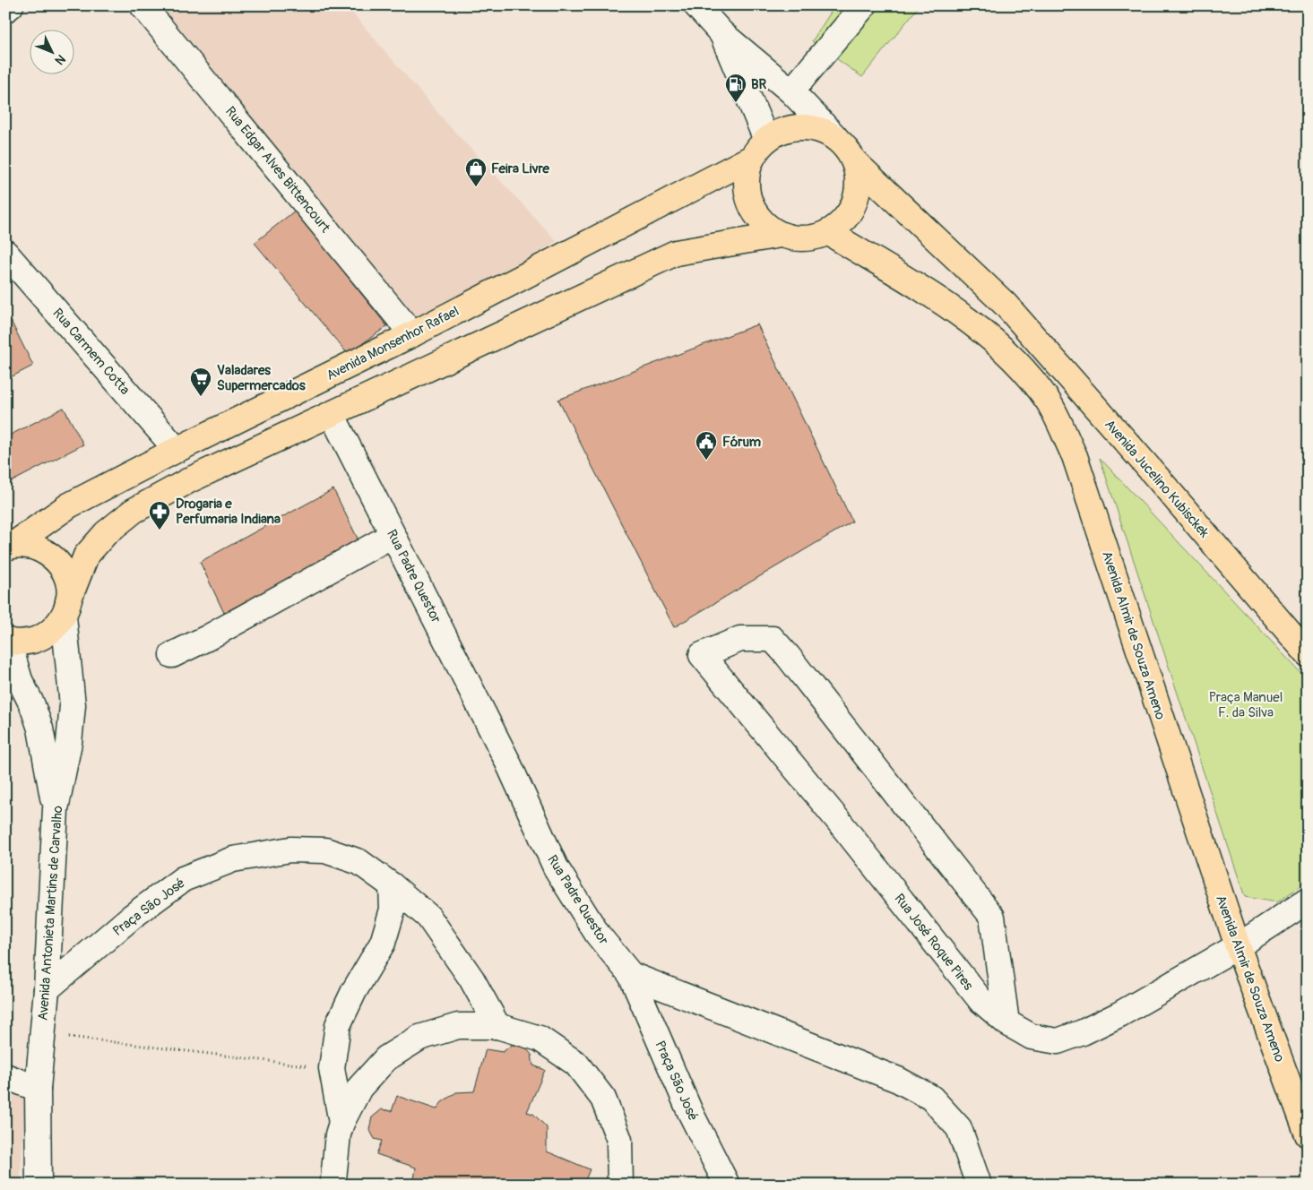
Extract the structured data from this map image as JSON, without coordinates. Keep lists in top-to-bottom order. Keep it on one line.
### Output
{"streets":{"main road":["Avenida Monsenhor Rafael","Avenida Jucelino Kubisckek","Avenida Almir de Souza Ameno"],"street":["Rua Edgar Alves Bittencourt","Rua Carmem Cotta","Rua Padre Questor","Praça São José","Avenida Antonieta Martins de Carvalho","Rua José Roque Pires"]},"crossings":[["Rua Edgar Alves Bittencourt","Avenida Monsenhor Rafael"],["Avenida Monsenhor Rafael","Rua Carmem Cotta"],["Avenida Monsenhor Rafael","Avenida Jucelino Kubisckek"],["Avenida Monsenhor Rafael","Avenida Almir de Souza Ameno"],["Avenida Jucelino Kubisckek","Avenida Almir de Souza Ameno"],["Rua Padre Questor","Praça São José"],["Avenida Almir de Souza Ameno","Rua José Roque Pires"],["Praça São José","Avenida Antonieta Martins de Carvalho"]],"parks":["Praça Manuel F. da Silva"],"places":{"fuel station":["BR"],"shop":["Feira Livre"],"supermarket":["Valadares Supermercados"],"public building":["Fórum"],"pharmacy":["Drogaria e Perfumaria Indiana"]},"north":"bottom right"}
